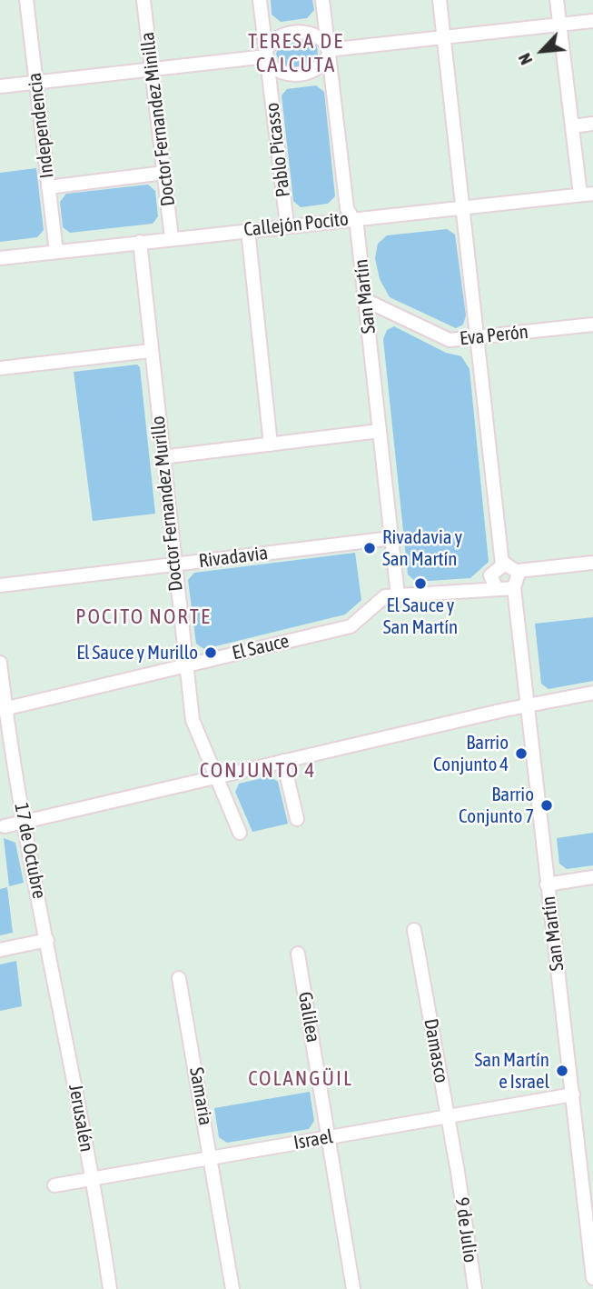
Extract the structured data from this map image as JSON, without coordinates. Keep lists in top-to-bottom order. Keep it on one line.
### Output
{"streets":{"street":["Doctor Fernandez Minilla","Independencia","Pablo Picasso","Callejón Pocito","San Martín","Eva Perón","Doctor Fernandez Murillo","Rivadavia","El Sauce","17 de Octubre","Galilea","Damasco","Samaria","Jerusalén","Israel","9 de Julio"]},"crossings":[["Doctor Fernandez Minilla","Callejón Pocito"],["Independencia","Callejón Pocito"],["Pablo Picasso","Callejón Pocito"],["Pablo Picasso","San Martín"],["Callejón Pocito","San Martín"],["Callejón Pocito","Doctor Fernandez Murillo"],["San Martín","Eva Perón"],["San Martín","Rivadavia"],["San Martín","El Sauce"],["San Martín","Israel"],["Doctor Fernandez Murillo","Rivadavia"],["Doctor Fernandez Murillo","El Sauce"],["El Sauce","17 de Octubre"],["17 de Octubre","Jerusalén"],["Galilea","Israel"],["Damasco","Israel"],["Damasco","9 de Julio"],["Samaria","Israel"],["Jerusalén","Israel"]],"districts":["TERESA DE CALCUTA","POCITO NORTE","CONJUNTO 4","COLANGÜIL"],"places":["Rivadavia y San Martín","El Sauce y San Martín","El Sauce y Murillo","Barrio Conjunto 4","Barrio Conjunto 7","San Martín e Israel"],"north":"bottom left"}
